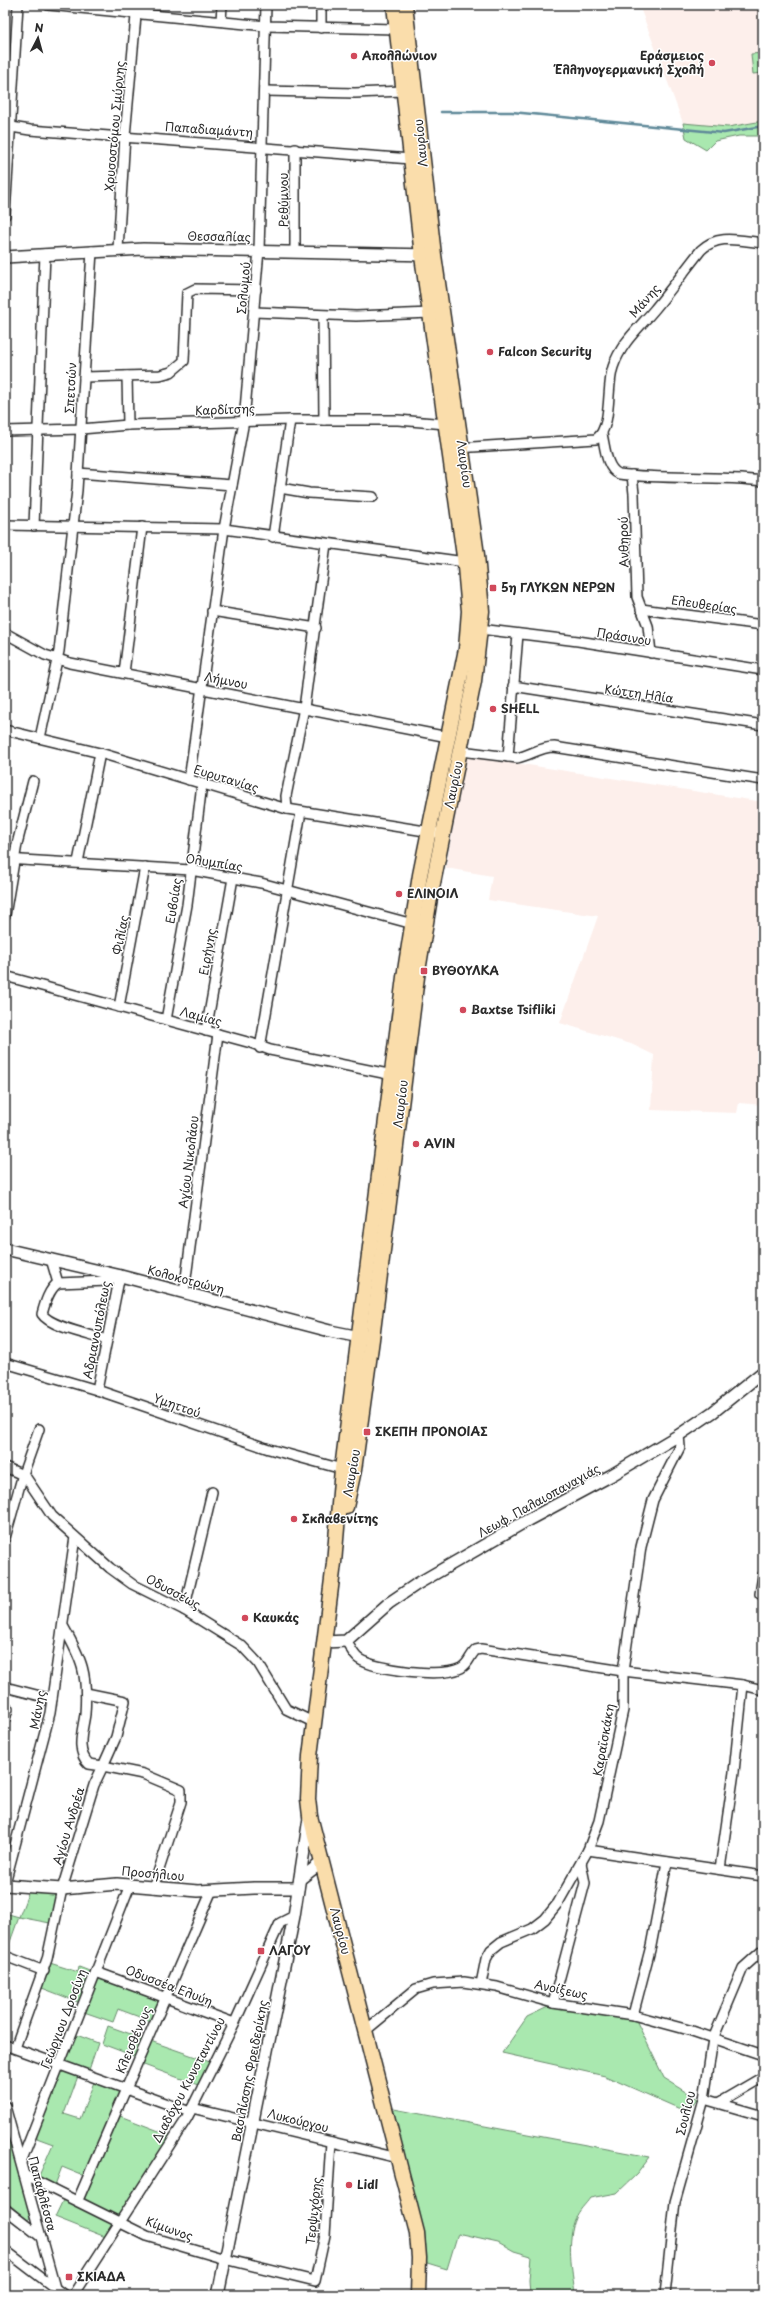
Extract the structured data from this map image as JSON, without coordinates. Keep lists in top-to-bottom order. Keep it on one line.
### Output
{"streets":{"main road":["Λαυρίου"],"street":["Χρυσοστόμου Σμύρνης","Παπαδιαμάντη","Ρεθύμνου","Θεσσαλίας","Σολωμού","Μάνης","Σπετσών","Καρδίτσης","Ανθηρού","Ελευθερίας","Πράσινου","Λήμνου","Κώττη Ηλία","Ευρυτανίας","Ολυμπίας","Ευβοίας","Φιλίας","Ειρήνης","Λαμίας","Αγίου Νικολάου","Κολοκοτρώνη","Αδριανουπόλεως","Υμηττού","Λεωφ. Παλαιοπαναγιάς","Οδυσσέως","Καραϊσκάκη","Αγίου Ανδρέα","Προσήλιου","Οδυσσέα Ελυύη","Ανοίξεως","Γεώργιου Δροσίνη","Κλεισθένους","Βασιλίσσης Φρειδερίκης","Διαδόχου Κωνσταντίνου","Σουλίου","Λυκούργου","Παπαφλέσσα","Τερψιχόρης","Κίμωνος"]},"crossings":[["Χρυσοστόμου Σμύρνης","Παπαδιαμάντη"],["Χρυσοστόμου Σμύρνης","Θεσσαλίας"],["Παπαδιαμάντη","Λαυρίου"],["Παπαδιαμάντη","Ρεθύμνου"],["Παπαδιαμάντη","Σολωμού"],["Λαυρίου","Θεσσαλίας"],["Λαυρίου","Καρδίτσης"],["Λαυρίου","Πράσινου"],["Λαυρίου","Λήμνου"],["Λαυρίου","Ευρυτανίας"],["Λαυρίου","Ολυμπίας"],["Λαυρίου","Λαμίας"],["Λαυρίου","Κολοκοτρώνη"],["Λαυρίου","Υμηττού"],["Λαυρίου","Οδυσσέως"],["Λαυρίου","Ανοίξεως"],["Λαυρίου","Λυκούργου"],["Ρεθύμνου","Θεσσαλίας"],["Θεσσαλίας","Σολωμού"],["Θεσσαλίας","Σπετσών"],["Σολωμού","Καρδίτσης"],["Σολωμού","Λήμνου"],["Σολωμού","Ευρυτανίας"],["Μάνης","Ανθηρού"],["Μάνης","Οδυσσέως"],["Μάνης","Προσήλιου"],["Σπετσών","Καρδίτσης"],["Σπετσών","Λήμνου"],["Σπετσών","Ευρυτανίας"],["Ανθηρού","Ελευθερίας"],["Ανθηρού","Πράσινου"],["Ευρυτανίας","Ευβοίας"],["Ολυμπίας","Ευβοίας"],["Ολυμπίας","Φιλίας"],["Ολυμπίας","Ειρήνης"],["Ευβοίας","Λαμίας"],["Φιλίας","Λαμίας"],["Ειρήνης","Λαμίας"],["Λαμίας","Αγίου Νικολάου"],["Αγίου Νικολάου","Κολοκοτρώνη"],["Κολοκοτρώνη","Αδριανουπόλεως"],["Αδριανουπόλεως","Υμηττού"],["Λεωφ. Παλαιοπαναγιάς","Καραϊσκάκη"],["Καραϊσκάκη","Ανοίξεως"],["Αγίου Ανδρέα","Προσήλιου"],["Αγίου Ανδρέα","Λυκούργου"],["Προσήλιου","Γεώργιου Δροσίνη"],["Προσήλιου","Κλεισθένους"],["Προσήλιου","Βασιλίσσης Φρειδερίκης"],["Οδυσσέα Ελυύη","Γεώργιου Δροσίνη"],["Οδυσσέα Ελυύη","Κλεισθένους"],["Οδυσσέα Ελυύη","Διαδόχου Κωνσταντίνου"],["Ανοίξεως","Σουλίου"],["Γεώργιου Δροσίνη","Λυκούργου"],["Γεώργιου Δροσίνη","Παπαφλέσσα"],["Κλεισθένους","Λυκούργου"],["Κλεισθένους","Κίμωνος"],["Βασιλίσσης Φρειδερίκης","Διαδόχου Κωνσταντίνου"],["Βασιλίσσης Φρειδερίκης","Λυκούργου"],["Βασιλίσσης Φρειδερίκης","Κίμωνος"],["Διαδόχου Κωνσταντίνου","Λυκούργου"],["Διαδόχου Κωνσταντίνου","Κίμωνος"],["Λυκούργου","Τερψιχόρης"],["Παπαφλέσσα","Κίμωνος"],["Τερψιχόρης","Κίμωνος"]],"places":{"other":["Απολλώνιον","Εράσμειος Έλληνογερμανική Σχολή","Falcon Security","SHELL","ΕΛΙΝΟΙΛ","Baxtse Tsifliki","AVIN","Σκλαβενίτης","Καυκάς","Lidl"],"transit":["5η ΓΛΥΚΏΝ ΝΕΡΏΝ","ΒΥΘΟΥΛΚΑ","ΣΚΕΠΗ ΠΡΟΝΟΙΑΣ","ΛΑΓΟΥ","ΣΚΙΑΔΑ"]},"north":"top"}
